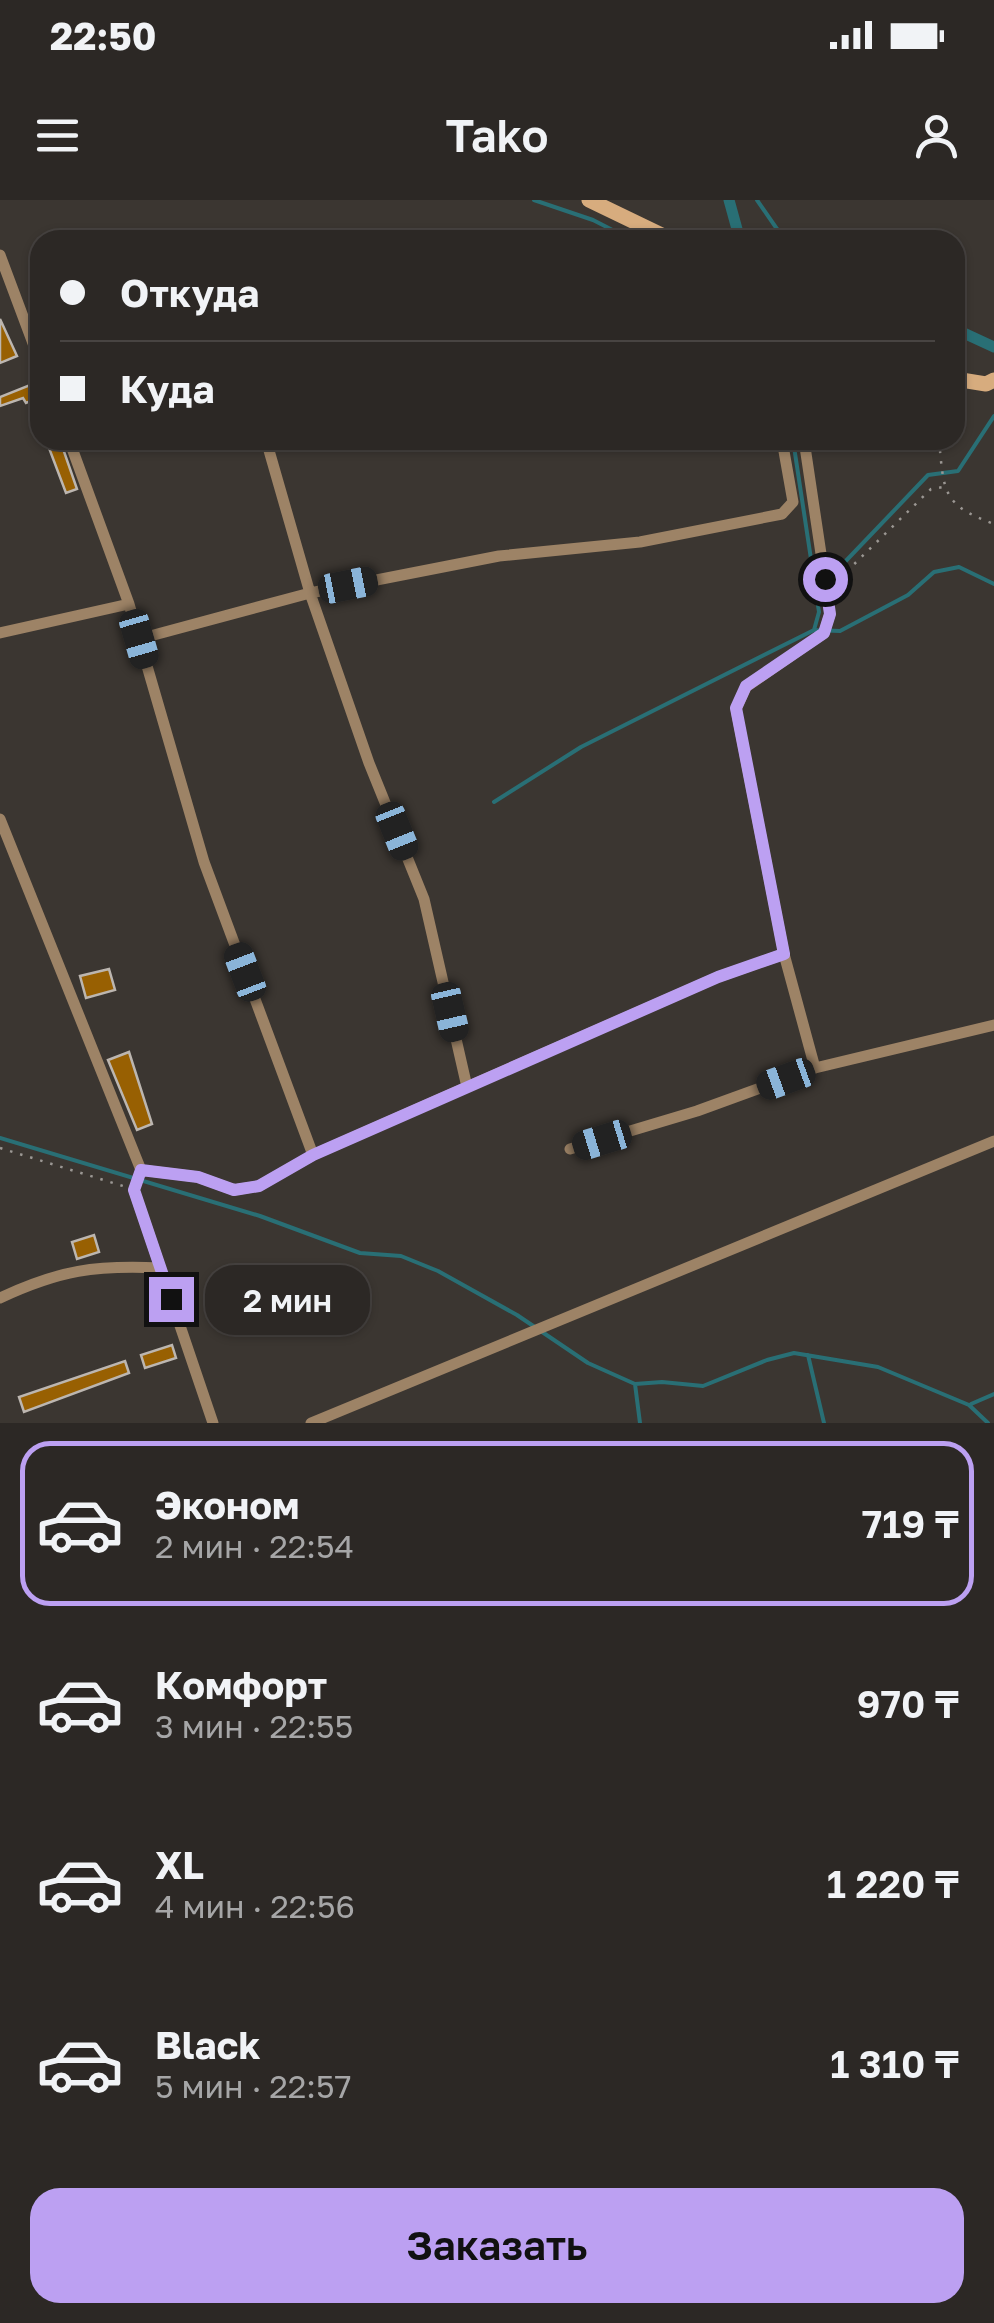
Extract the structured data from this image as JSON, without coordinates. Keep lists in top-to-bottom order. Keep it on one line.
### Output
{"page":{"status":"22:50","header":"Tako","banner":["Откуда","Куда"],"bubble":"2 мин","list":[{"name":"Эконом","note":"2 мин · 22:54","value":"719 ₸"},{"name":"Комфорт","note":"3 мин · 22:55","value":"970 ₸"},{"name":"XL","note":"4 мин · 22:56","value":"1 220 ₸"},{"name":"Black","note":"5 мин · 22:57","value":"1 310 ₸"}],"buttons":"Заказать"}}
